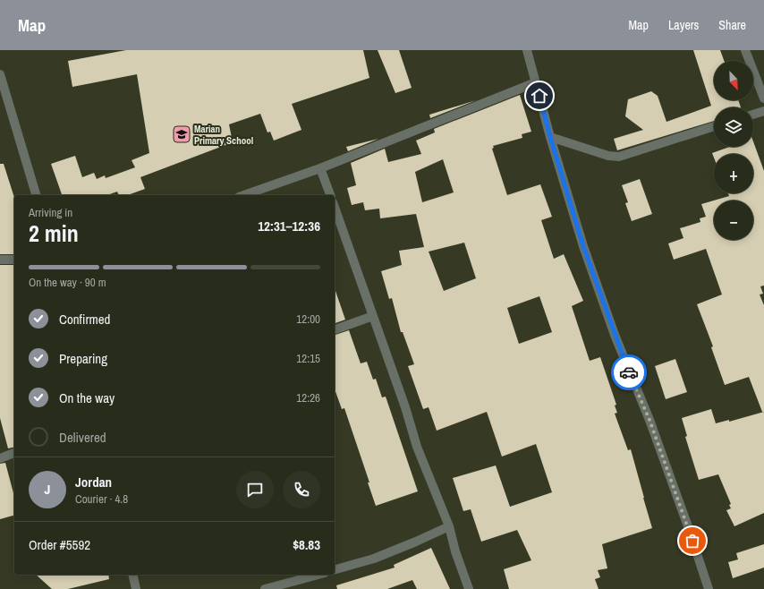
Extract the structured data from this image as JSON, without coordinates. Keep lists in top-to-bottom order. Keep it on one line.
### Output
{"places":{"school or university":["Marian Primary School"]},"north":"bottom right","page":{"header":"Map","nav":["Map","Layers","Share"],"map_buttons":["+","−"],"heading":["2 min","Arriving in","12:31–12:36"],"panel":["Jordan","Courier · 4.8","Order #5592","$8.83"],"bar":"On the way · 90 m","list":[["Confirmed","12:00"],["Preparing","12:15"],["On the way","12:26"],"Delivered"],"round":"J"}}
